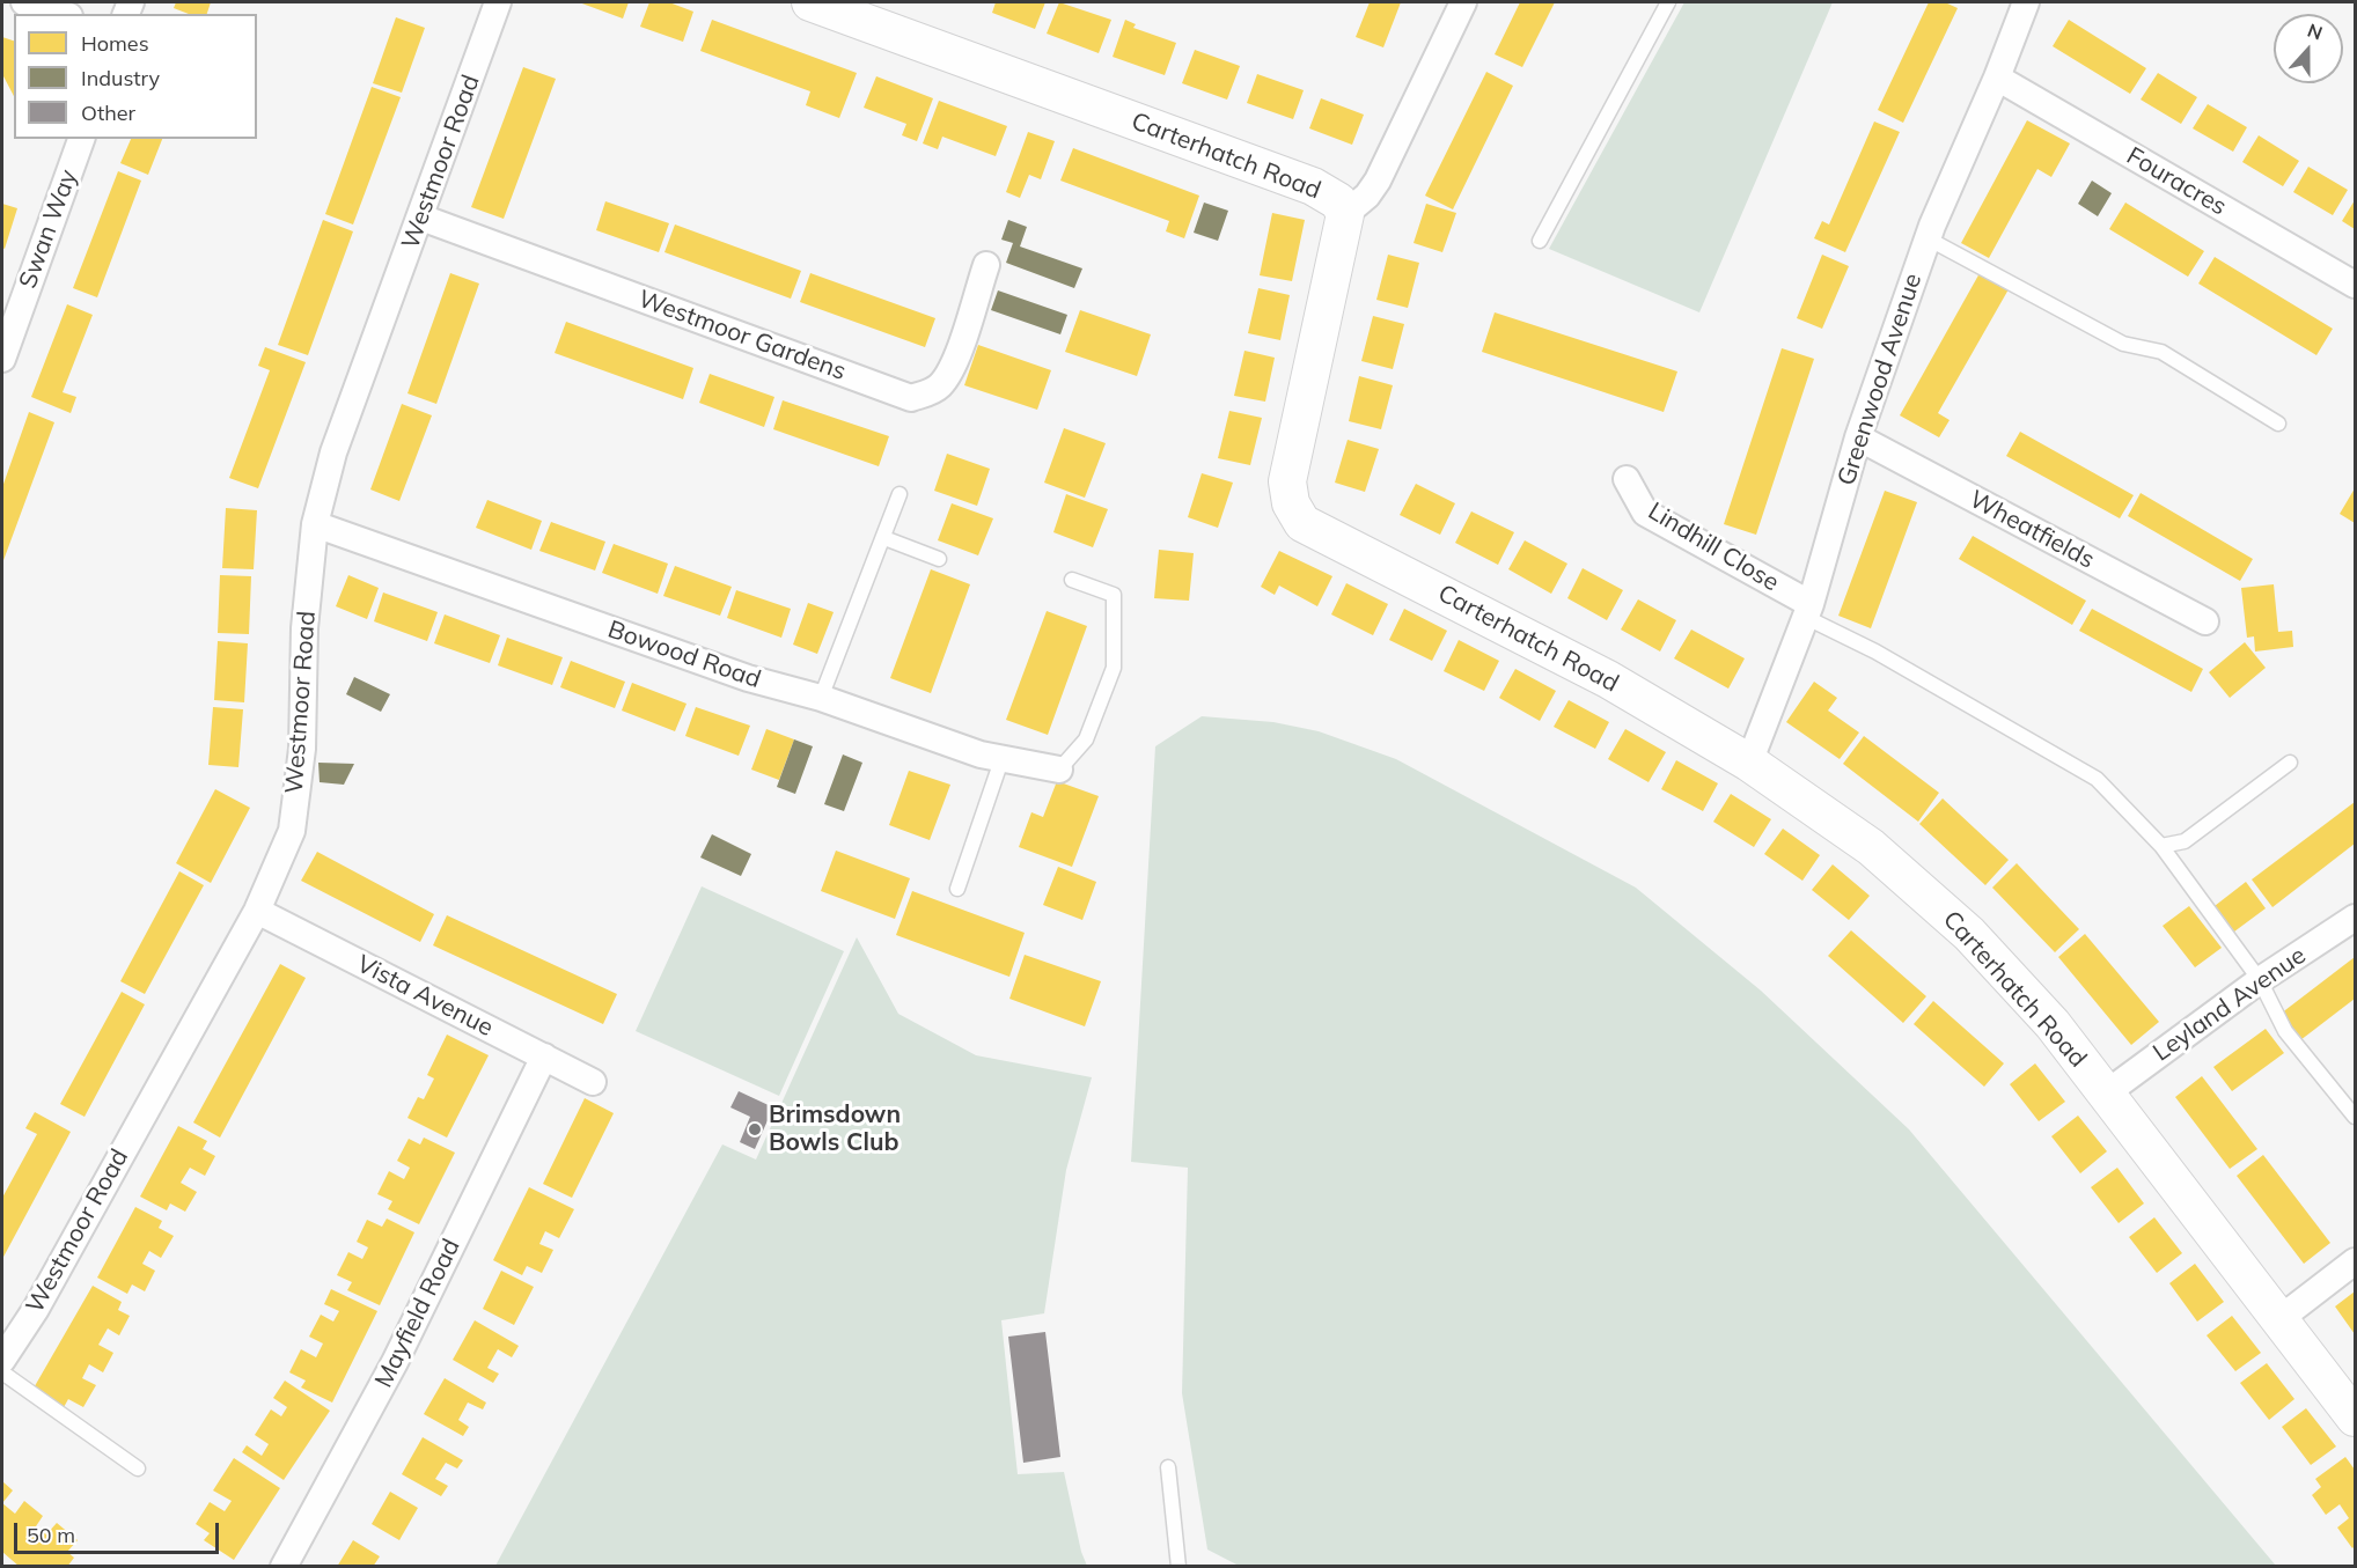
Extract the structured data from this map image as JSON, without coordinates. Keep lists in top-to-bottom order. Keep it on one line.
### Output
{"streets":{"street":["Carterhatch Road","Westmoor Road","Fouracres","Swan Way","Westmoor Gardens","Greenwood Avenue","Wheatfields","Lindhill Close","Bowood Road","Vista Avenue","Leyland Avenue","Mayfield Road"]},"crossings":[["Carterhatch Road","Greenwood Avenue"],["Carterhatch Road","Leyland Avenue"],["Westmoor Road","Westmoor Gardens"],["Westmoor Road","Bowood Road"],["Westmoor Road","Vista Avenue"],["Fouracres","Greenwood Avenue"],["Greenwood Avenue","Wheatfields"],["Greenwood Avenue","Lindhill Close"],["Vista Avenue","Mayfield Road"]],"places":["Brimsdown Bowls Club"],"legend":["Homes","Industry","Other"],"scale_bar":"50 m","north":"top"}
